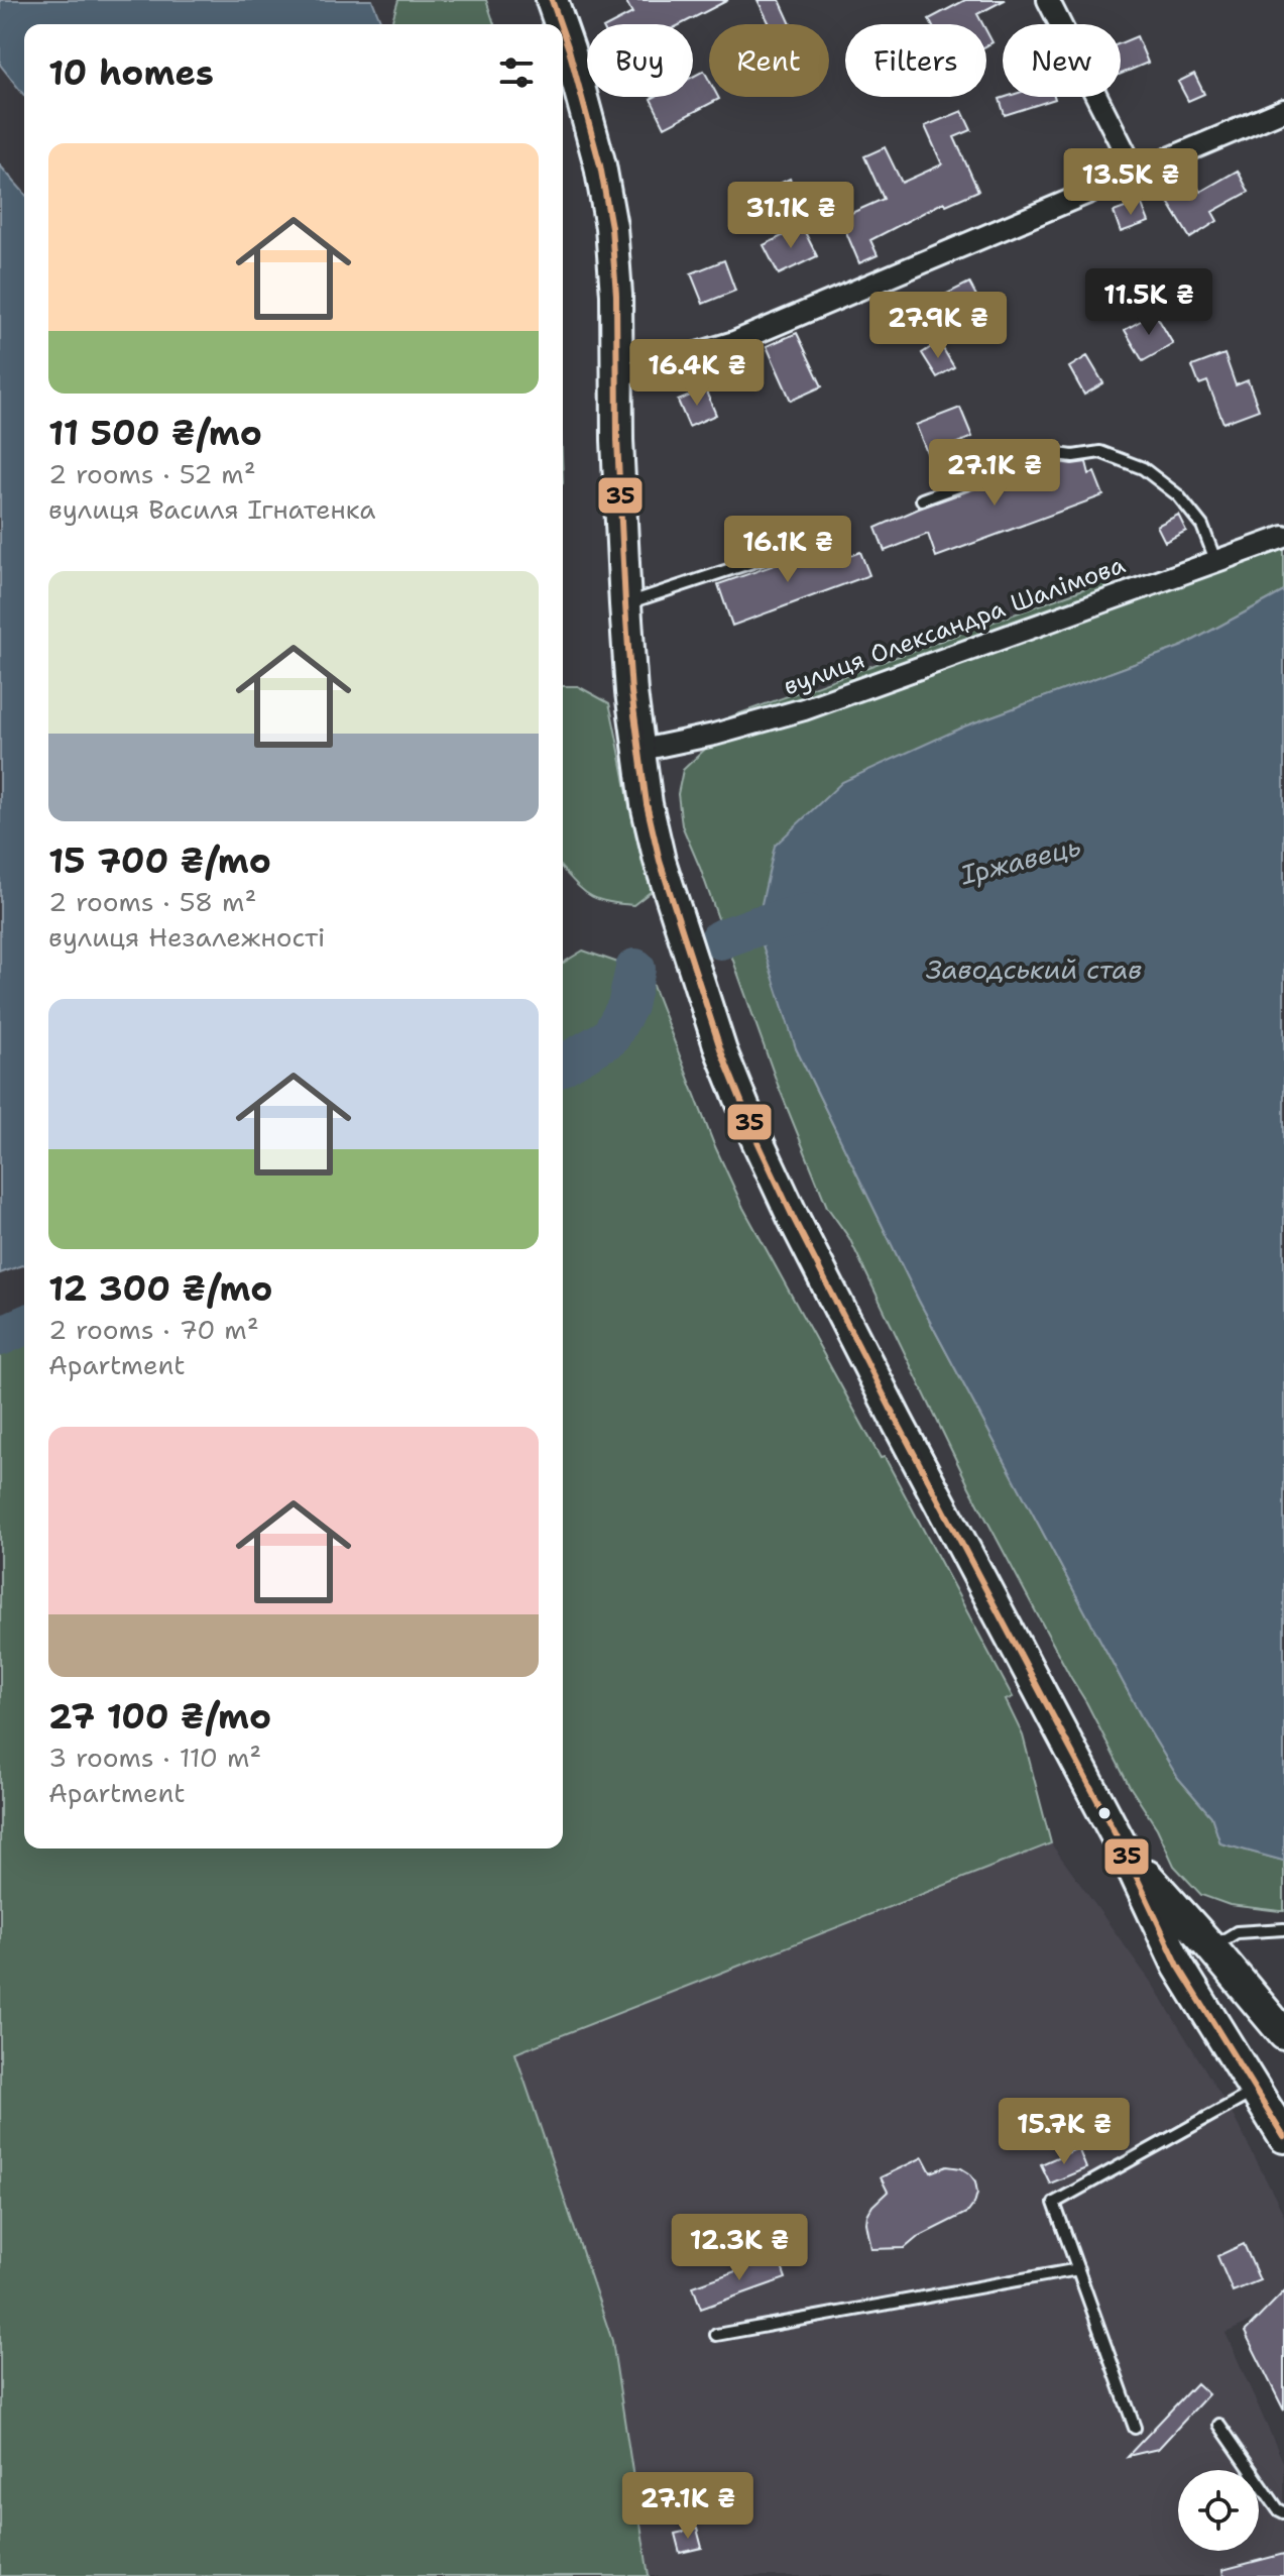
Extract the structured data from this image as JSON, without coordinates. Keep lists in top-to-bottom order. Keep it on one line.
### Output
{"streets":{"street":["вулиця Олександра Шалімова"]},"water":["Іржавець","Заводський став"],"lines":["transit line 35"],"page":{"chip":["Buy","Rent","Filters","New"],"heading":"10 homes","list":[{"name":"11 500 ₴/mo","note":"2 rooms · 52 m² · вулиця Василя Ігнатенка"},{"name":"15 700 ₴/mo","note":"2 rooms · 58 m² · вулиця Незалежності"},{"name":"12 300 ₴/mo","note":"2 rooms · 70 m² · Apartment"},{"name":"27 100 ₴/mo","note":"3 rooms · 110 m² · Apartment"}],"price":["13.5K ₴","31.1K ₴","11.5K ₴","27.9K ₴","16.4K ₴","27.1K ₴","16.1K ₴","15.7K ₴","12.3K ₴","27.1K ₴"]}}
